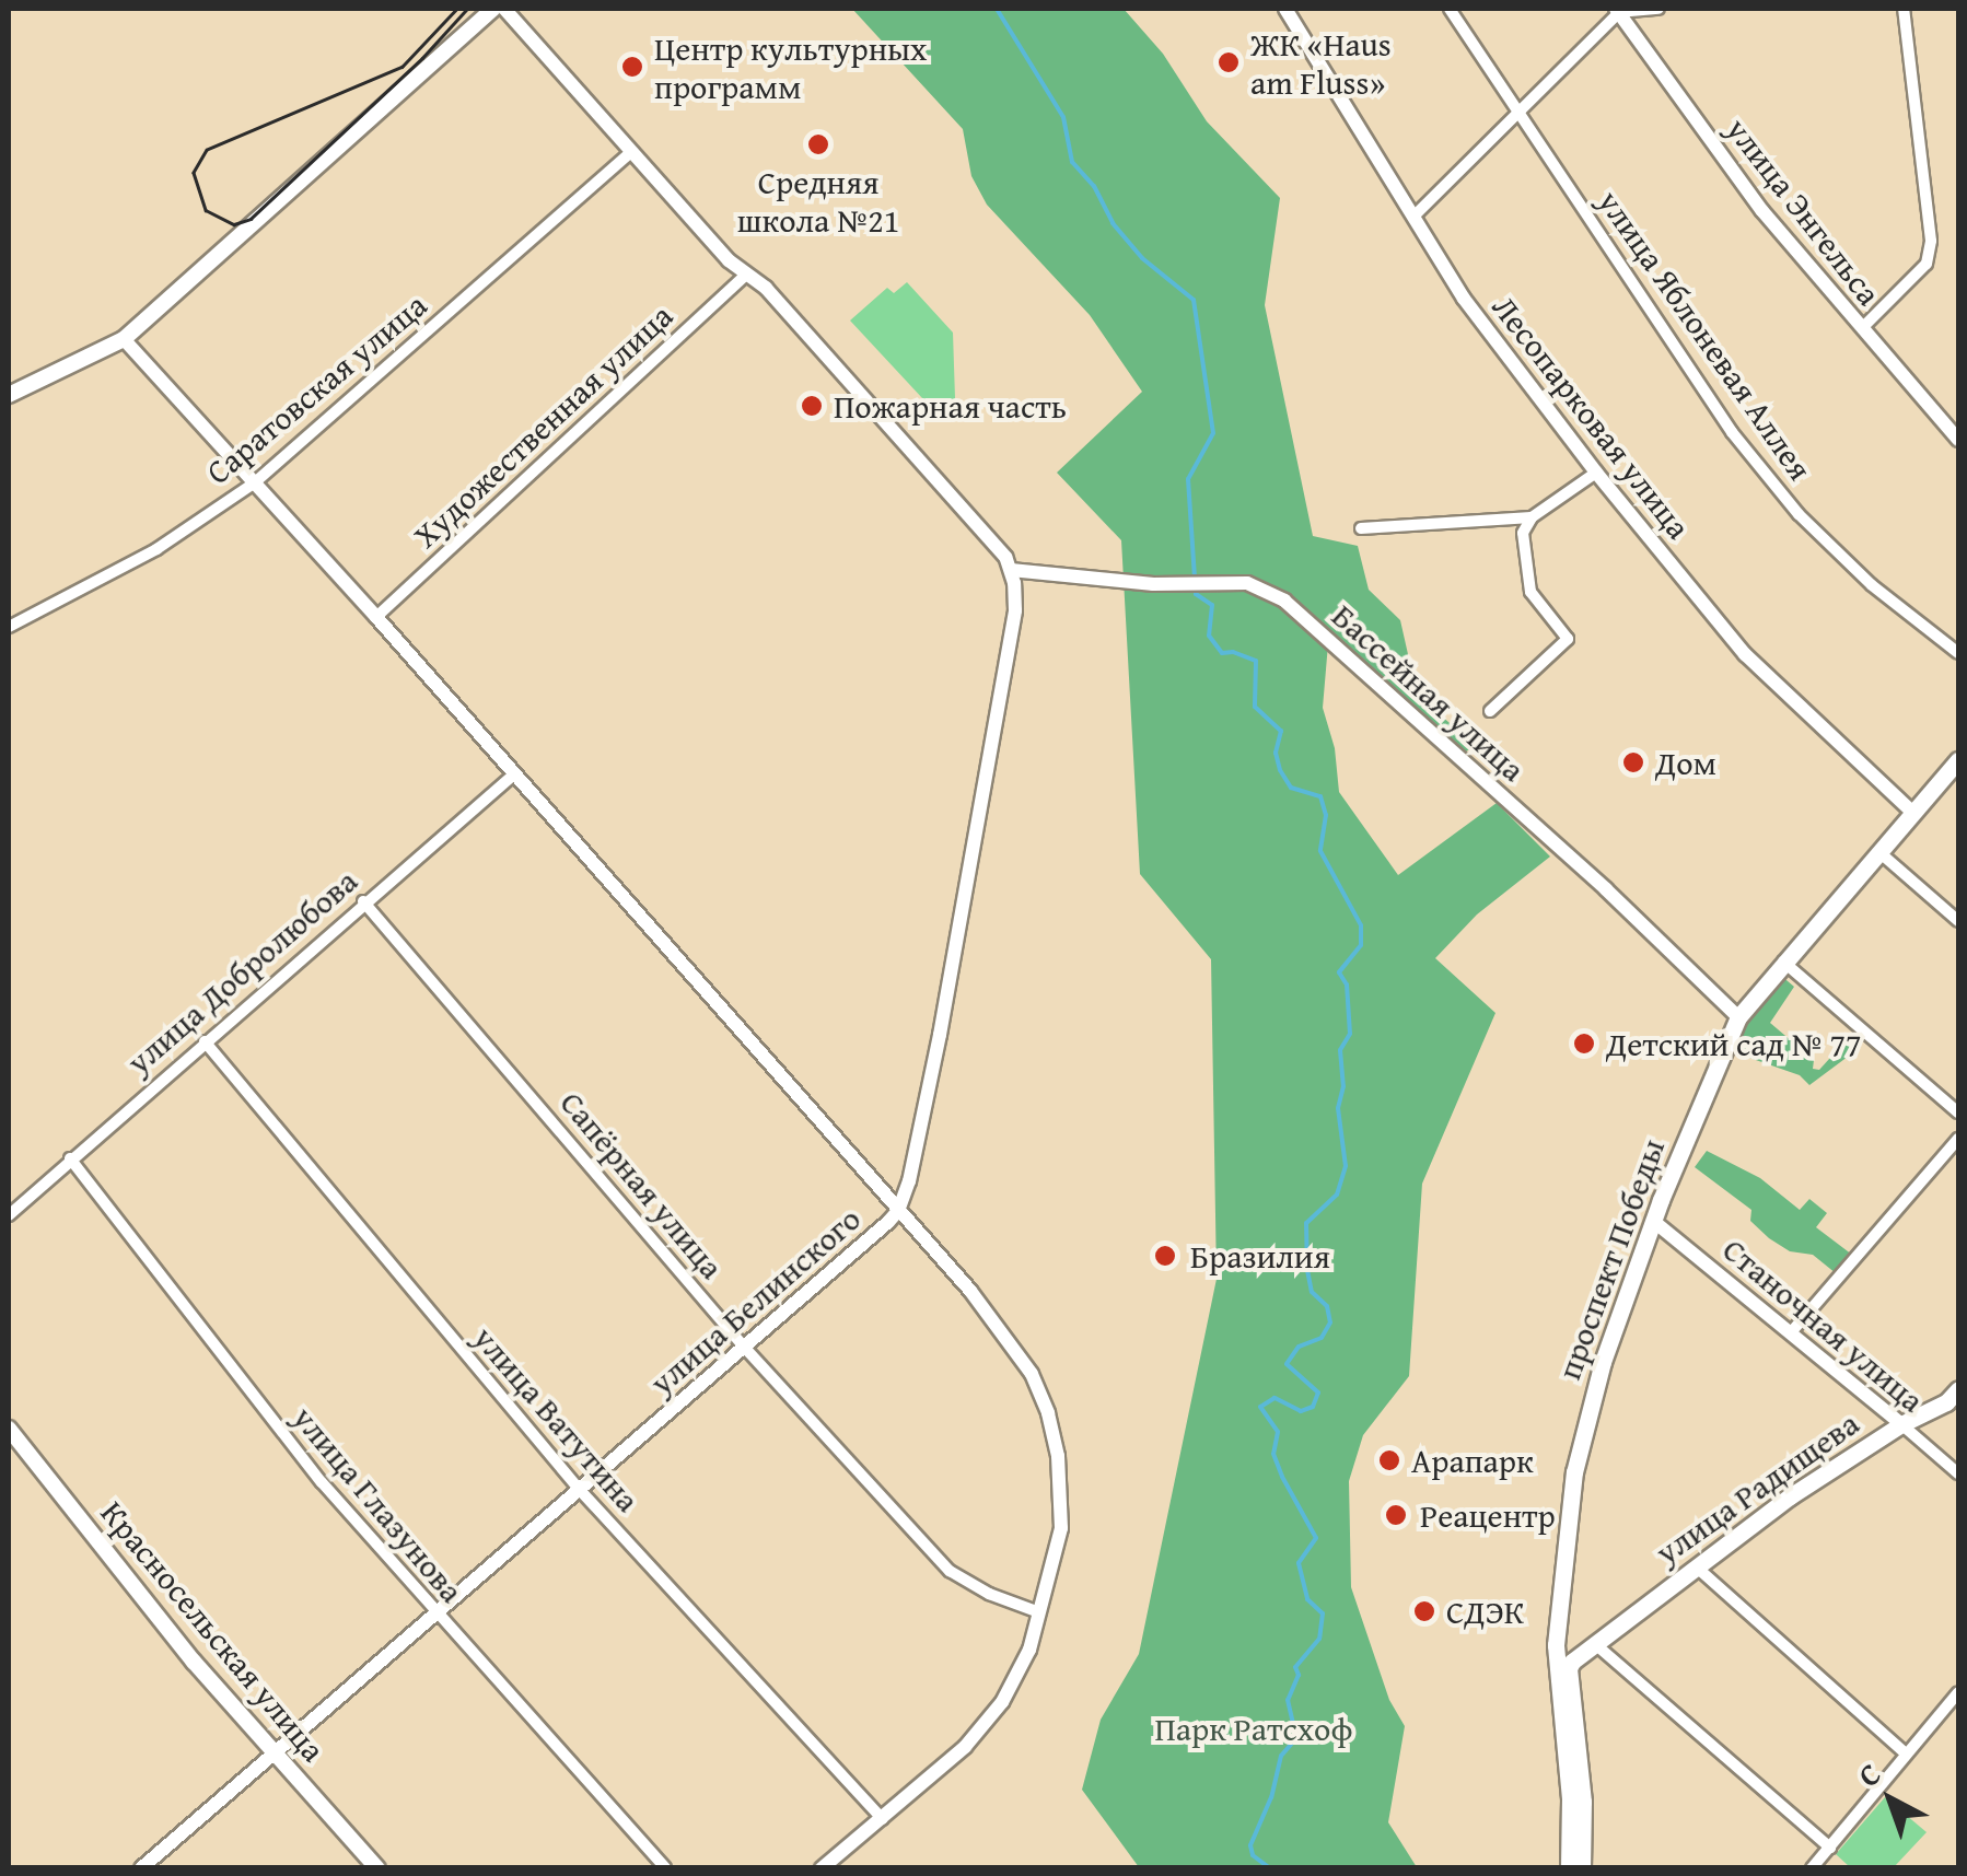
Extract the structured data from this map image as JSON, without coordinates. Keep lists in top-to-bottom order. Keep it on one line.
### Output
{"streets":{"main road":["проспект Победы","улица Радищева","Красносельская улица"],"street":["улица Энгельса","улица Яблоневая Аллея","Саратовская улица","Лесопарковая улица","Художественная улица","Бассейная улица","улица Добролюбова","Сапёрная улица","улица Белинского","Станочная улица","улица Ватутина","улица Глазунова"]},"crossings":[["Лесопарковая улица","проспект Победы"],["Бассейная улица","проспект Победы"],["Бассейная улица","улица Белинского"],["улица Добролюбова","Сапёрная улица"],["улица Добролюбова","улица Ватутина"],["улица Добролюбова","улица Глазунова"],["Сапёрная улица","улица Белинского"],["проспект Победы","Станочная улица"],["улица Белинского","улица Ватутина"],["улица Белинского","улица Глазунова"],["улица Белинского","Красносельская улица"],["Станочная улица","улица Радищева"]],"parks":["Парк Ратсхоф"],"places":["ЖК «Haus am Fluss»","Центр культурных программ","Средняя школа №21","Пожарная часть","Дом","Детский сад № 77","Бразилия","Арапарк","Реацентр","СДЭК"],"north":"top left"}
